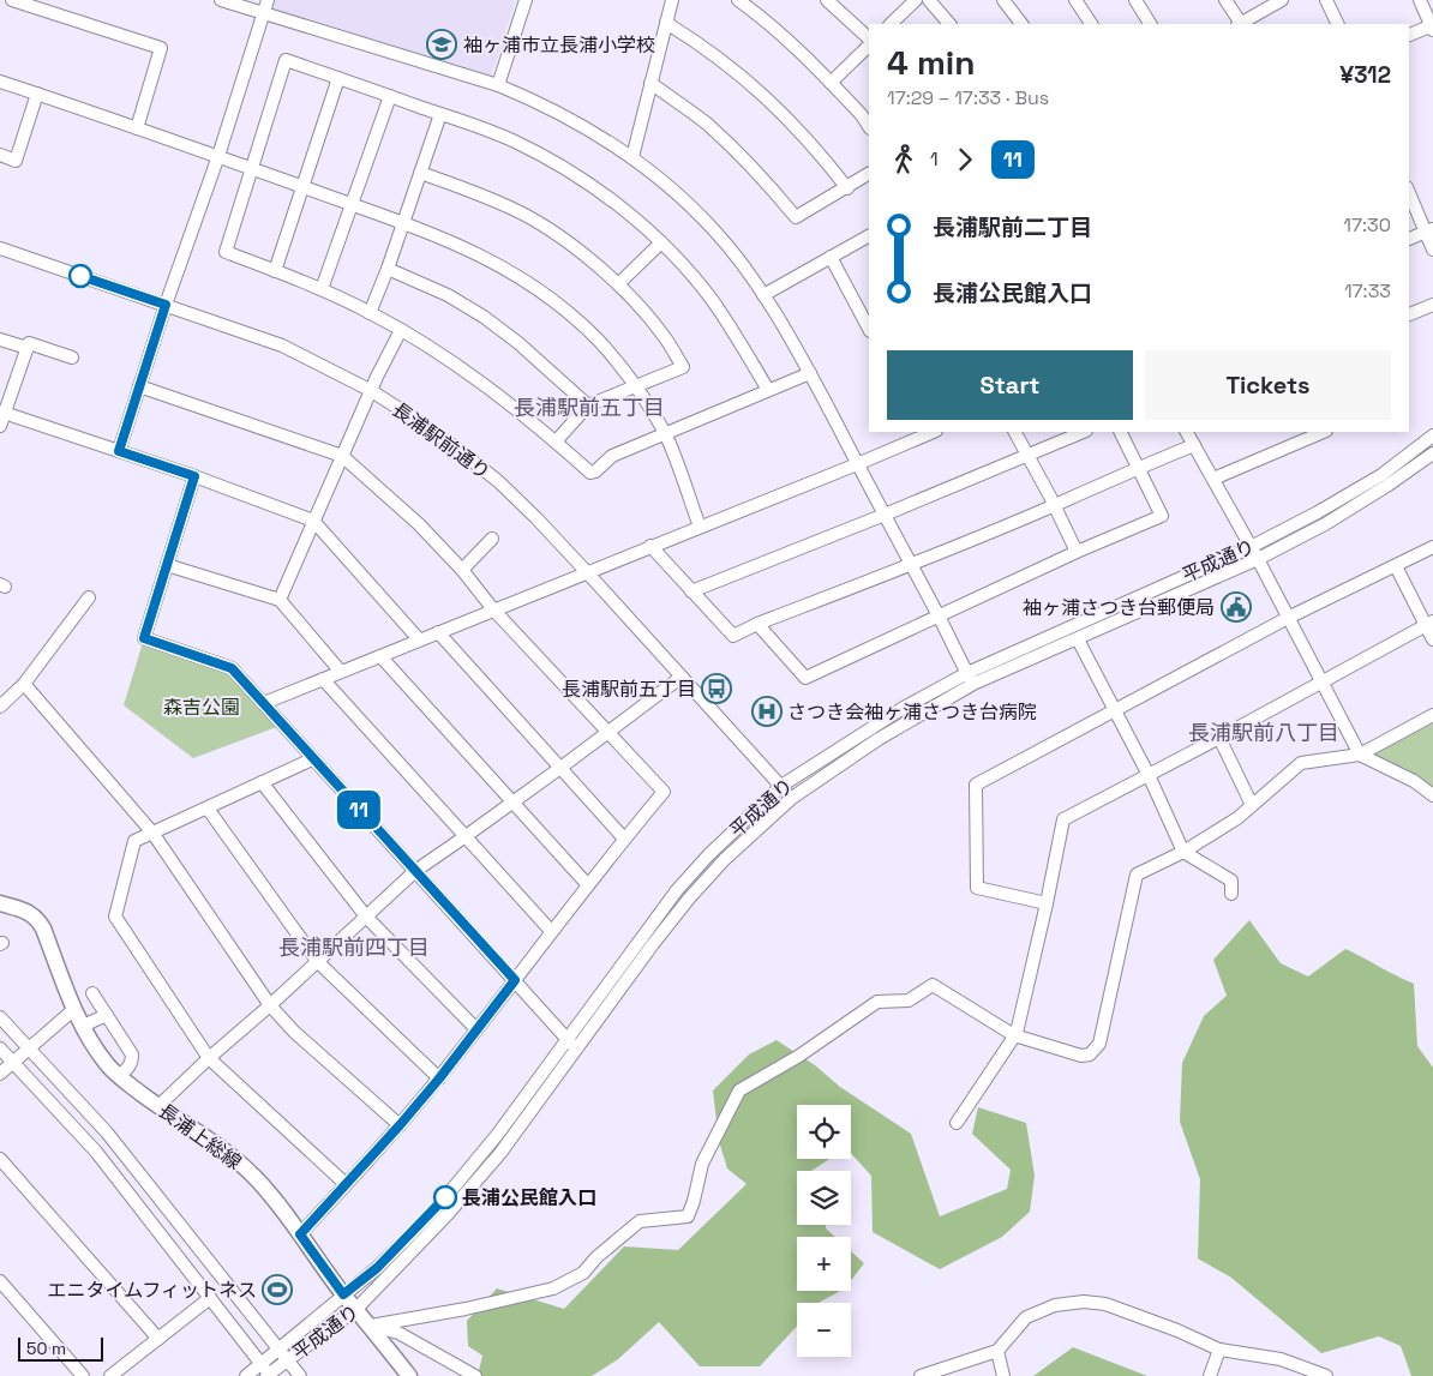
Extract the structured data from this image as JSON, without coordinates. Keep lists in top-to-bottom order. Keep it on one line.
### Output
{"streets":{"main road":["長浦上総線"],"street":["長浦駅前通り","平成通り"]},"crossings":[["長浦駅前通り","平成通り"],["平成通り","長浦上総線"]],"districts":["長浦駅前五丁目","長浦駅前八丁目","長浦駅前四丁目"],"parks":["森吉公園"],"places":{"school or university":["袖ヶ浦市立長浦小学校"],"public building":["袖ヶ浦さつき台郵便局"],"bus stop":["長浦駅前五丁目"],"hospital":["さつき会袖ヶ浦さつき台病院"],"other":["長浦公民館入口"],"sports":["エニタイムフィットネス"]},"lines":["bus line 11"],"scale_bar":"50 m","page":{"on_map":"11","heading":["4 min","17:29 – 17:33 · Bus","¥312"],"legs":["1","11"],"list":[{"name":"長浦駅前二丁目","value":"17:30"},{"name":"長浦公民館入口","value":"17:33"}],"buttons":["Start","Tickets"],"map_buttons":["+","−"],"scale":"50 m"}}
